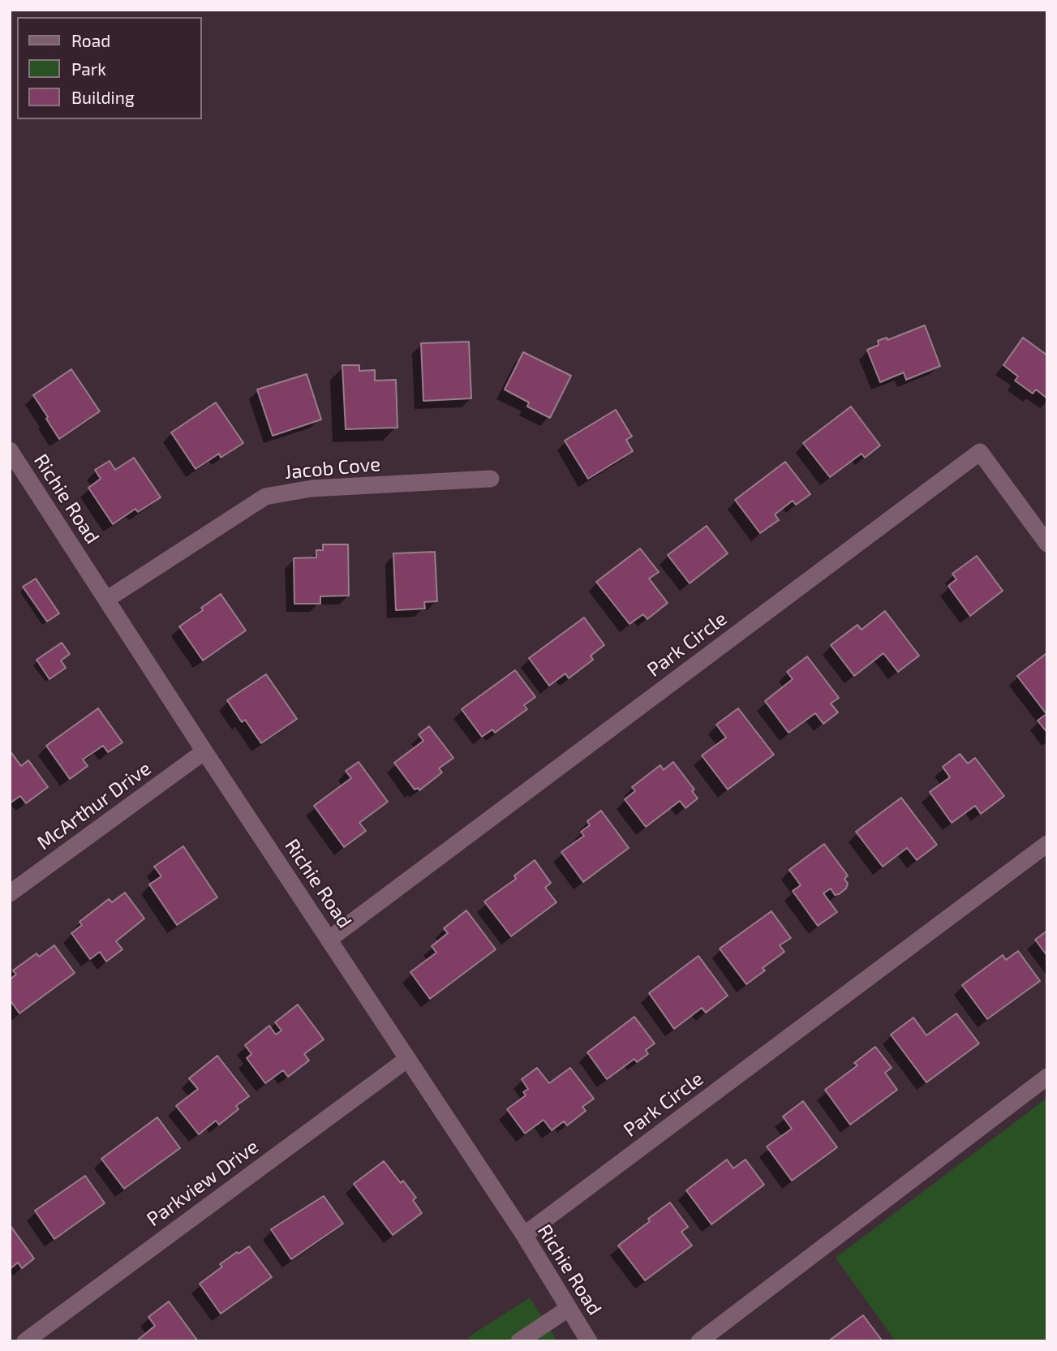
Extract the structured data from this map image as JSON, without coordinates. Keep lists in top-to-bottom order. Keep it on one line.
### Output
{"streets":{"street":["Jacob Cove","Richie Road","Park Circle","McArthur Drive","Parkview Drive"]},"crossings":[["Jacob Cove","Richie Road"],["Richie Road","Park Circle"],["Richie Road","McArthur Drive"],["Richie Road","Parkview Drive"]],"legend":["Road","Park","Building"]}
